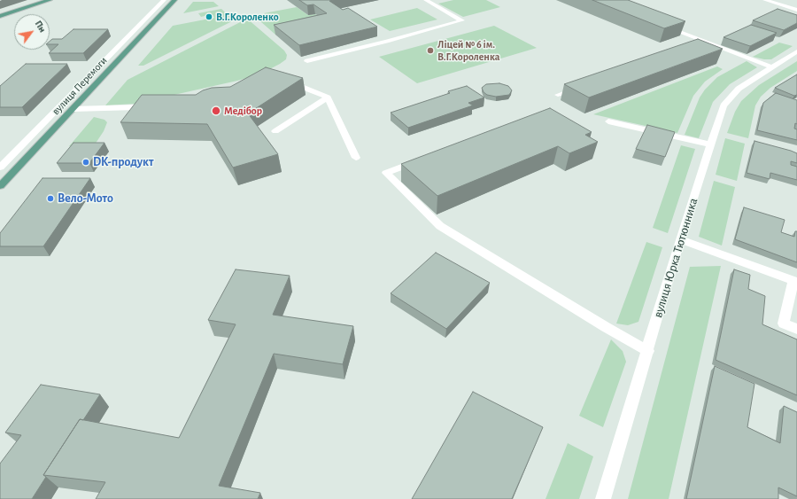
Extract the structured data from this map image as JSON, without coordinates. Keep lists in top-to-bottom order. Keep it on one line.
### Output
{"streets":{"main road":["вулиця Перемоги"],"street":["вулиця Юрка Тютюнника"]},"places":["В.Г.Короленко","Ліцей № 6 ім. В.Г.Короленка","Медібор","DK-продукт","Вело-Мото"],"north":"top right"}
